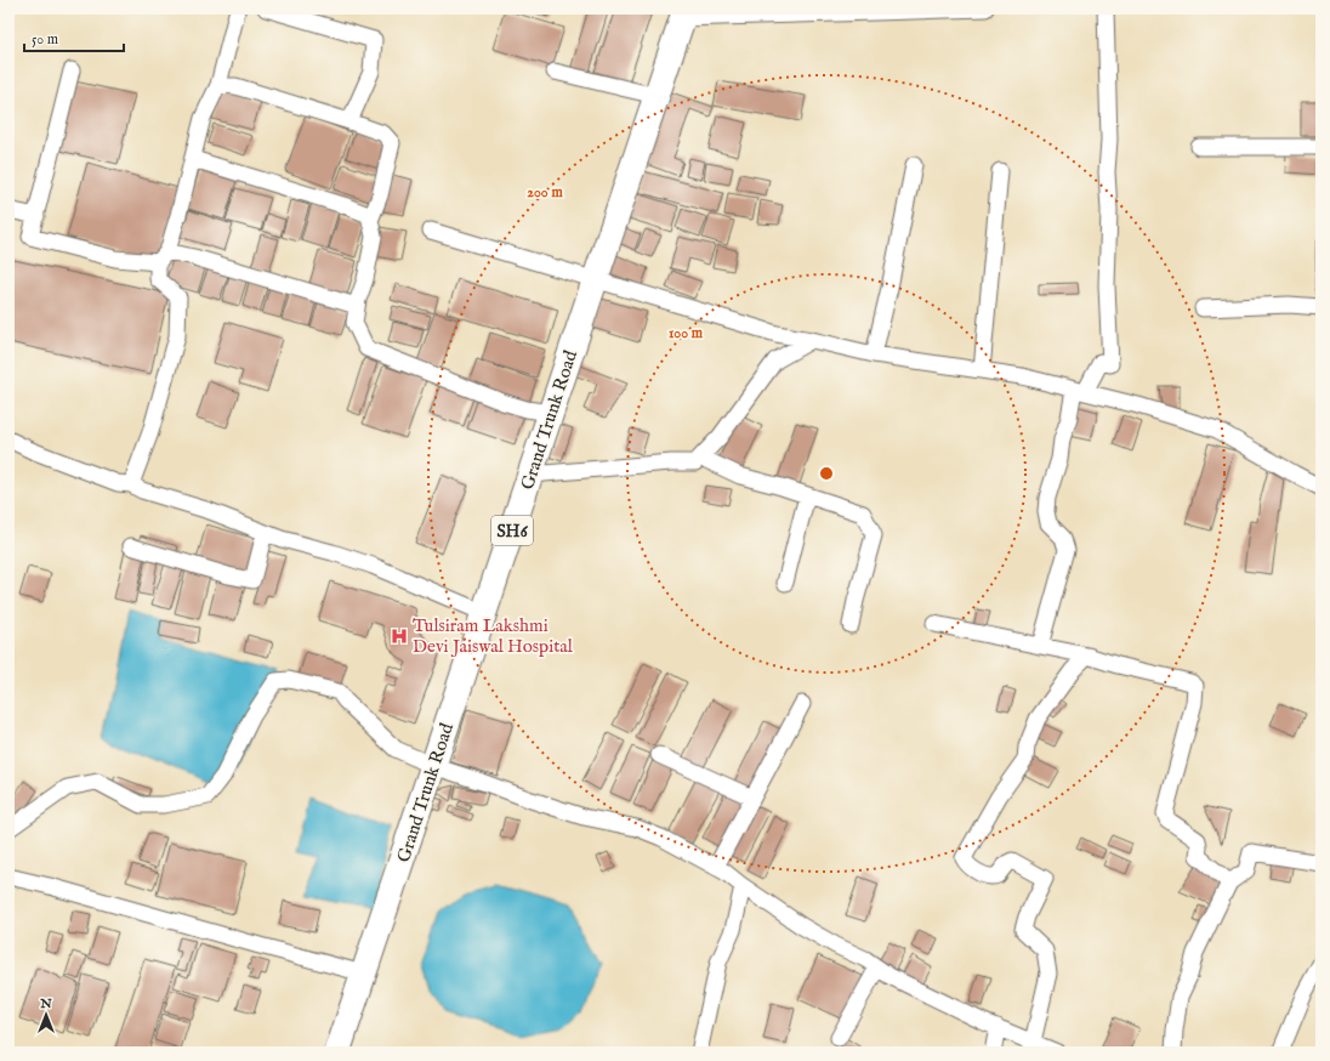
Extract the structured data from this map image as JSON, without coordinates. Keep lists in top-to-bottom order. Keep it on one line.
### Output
{"streets":{"main road":["Grand Trunk Road","SH6"]},"places":{"hospital":["Tulsiram Lakshmi Devi Jaiswal Hospital"]},"scale_bar":"50 m","north":"top","rings":["200 m","100 m"]}
